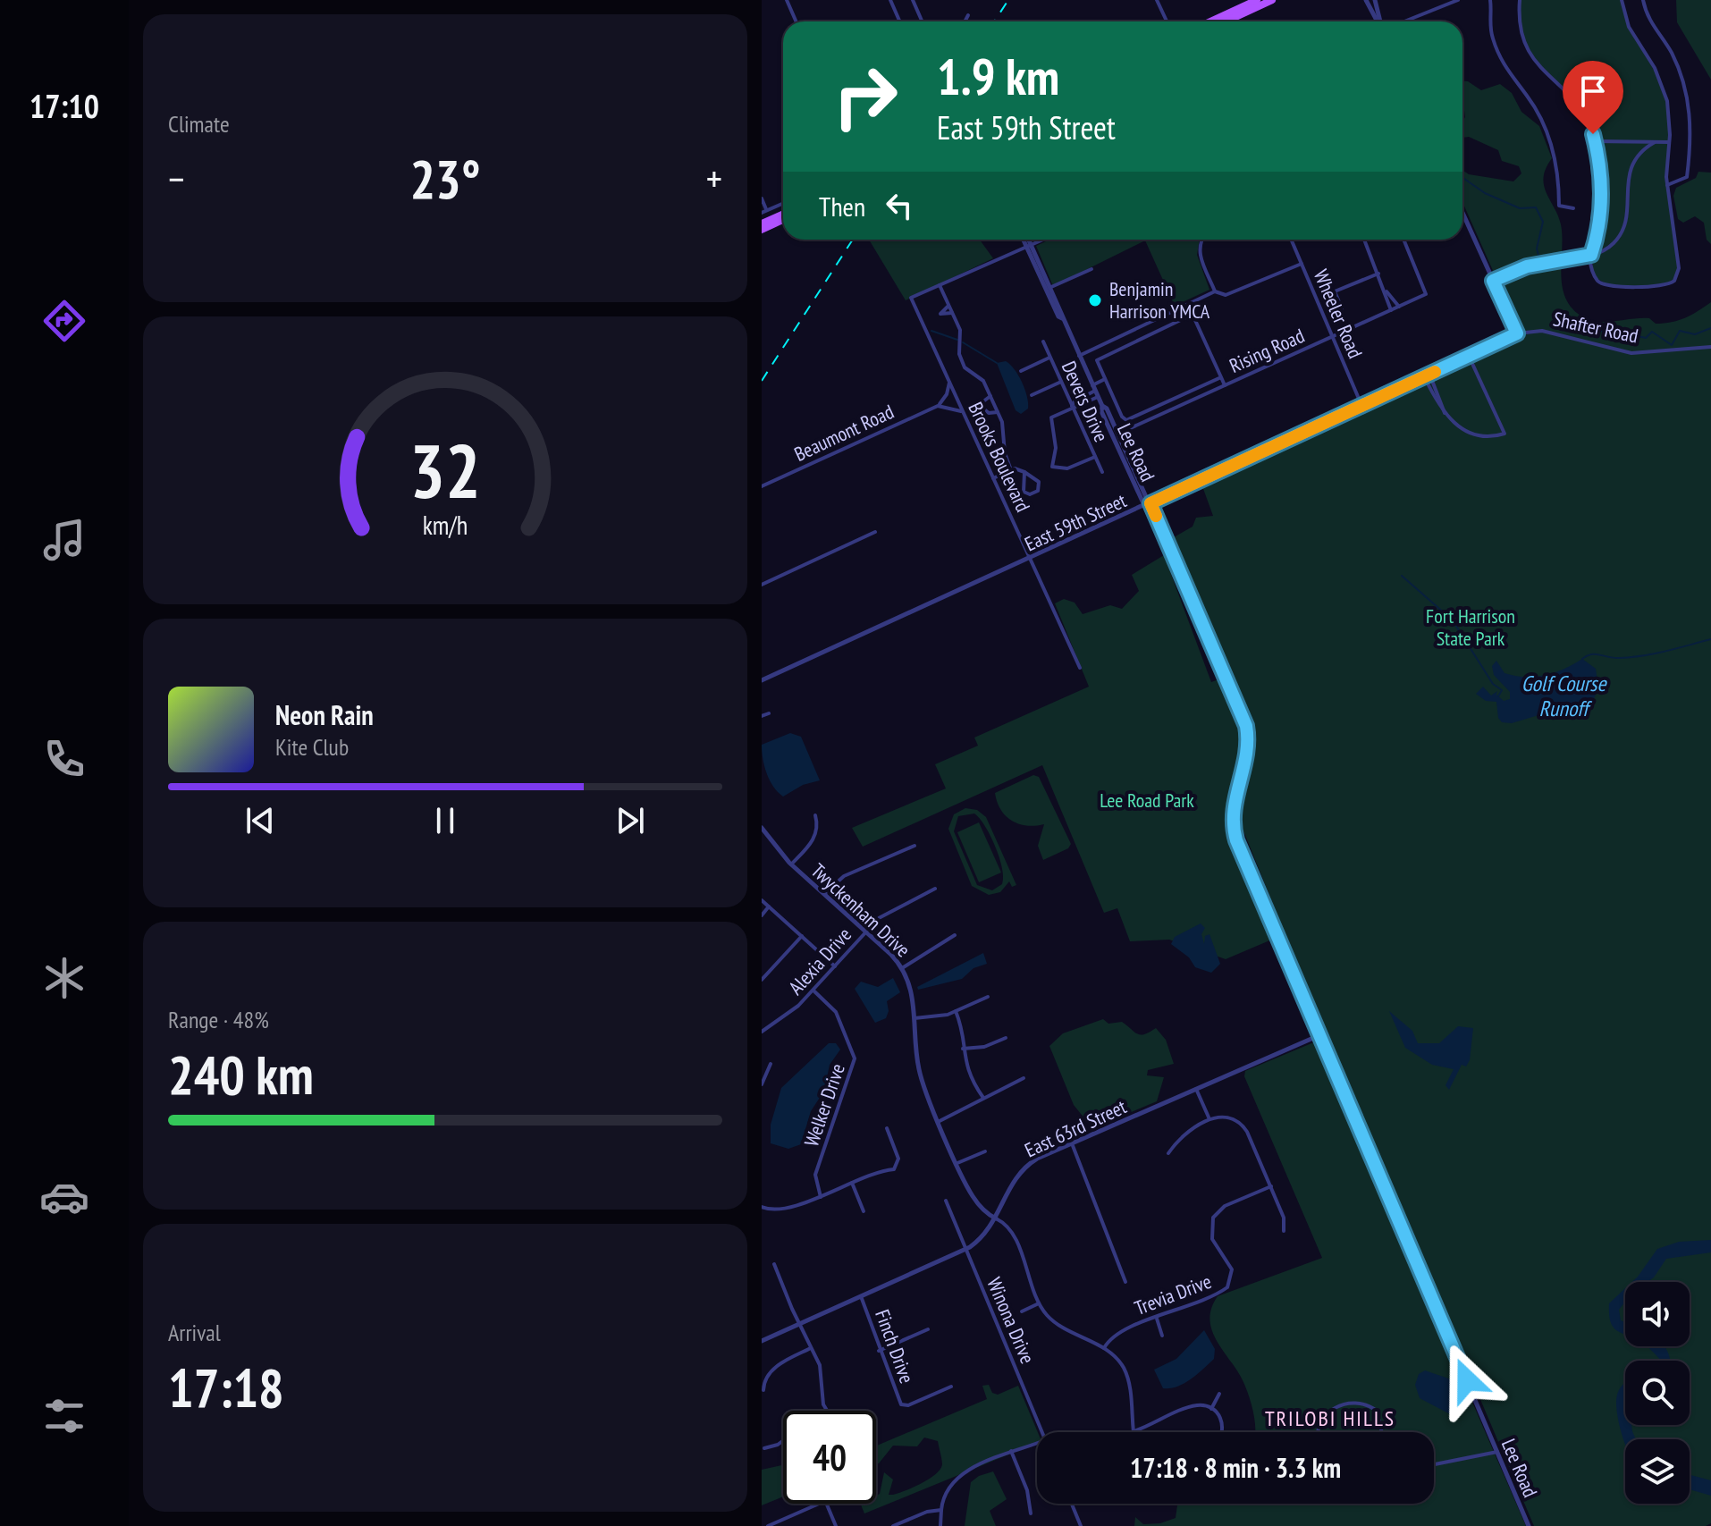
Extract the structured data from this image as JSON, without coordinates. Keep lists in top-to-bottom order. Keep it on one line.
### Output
{"streets":{"street":["Wheeler Road","Shafter Road","Rising Road","Devers Drive","Beaumont Road","Lee Road","Brooks Boulevard","East 59th Street","Twyckenham Drive","Alexia Drive","Welker Drive","East 63rd Street","Trevia Drive","Winona Drive","Finch Drive"]},"crossings":[["Wheeler Road","Rising Road"],["Wheeler Road","East 59th Street"],["Shafter Road","East 59th Street"],["Rising Road","Lee Road"],["Lee Road","East 59th Street"],["Lee Road","East 63rd Street"],["Brooks Boulevard","East 59th Street"],["Twyckenham Drive","Alexia Drive"],["Twyckenham Drive","East 63rd Street"],["Alexia Drive","Welker Drive"],["East 63rd Street","Winona Drive"],["East 63rd Street","Finch Drive"]],"districts":["TRILOBI HILLS"],"water":["Golf Course Runoff"],"parks":["Fort Harrison State Park","Lee Road Park"],"places":["Benjamin Harrison YMCA"],"page":{"tabs":"17:10","tile":["Climate",["Range · 48%","240 km"],["Arrival","17:18"]],"turn":["1.9 km","East 59th Street"],"heat":["−","23°","+"],"then":"Then","song":["Neon Rain","Kite Club"],"limit":"40","trip":"17:18 · 8 min · 3.3 km","gauge":["32","km/h"]}}
